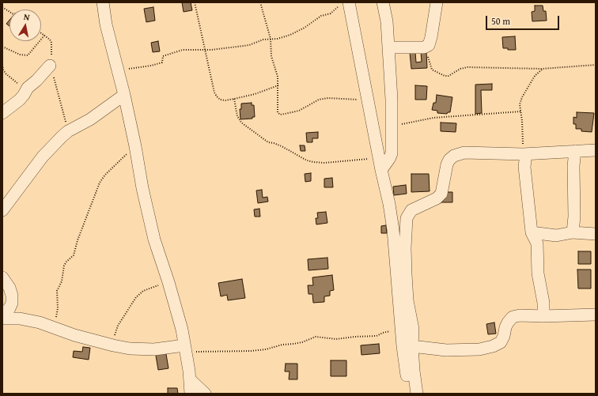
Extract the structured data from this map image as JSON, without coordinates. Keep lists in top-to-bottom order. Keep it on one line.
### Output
{"scale_bar":"50 m","north":"top"}
